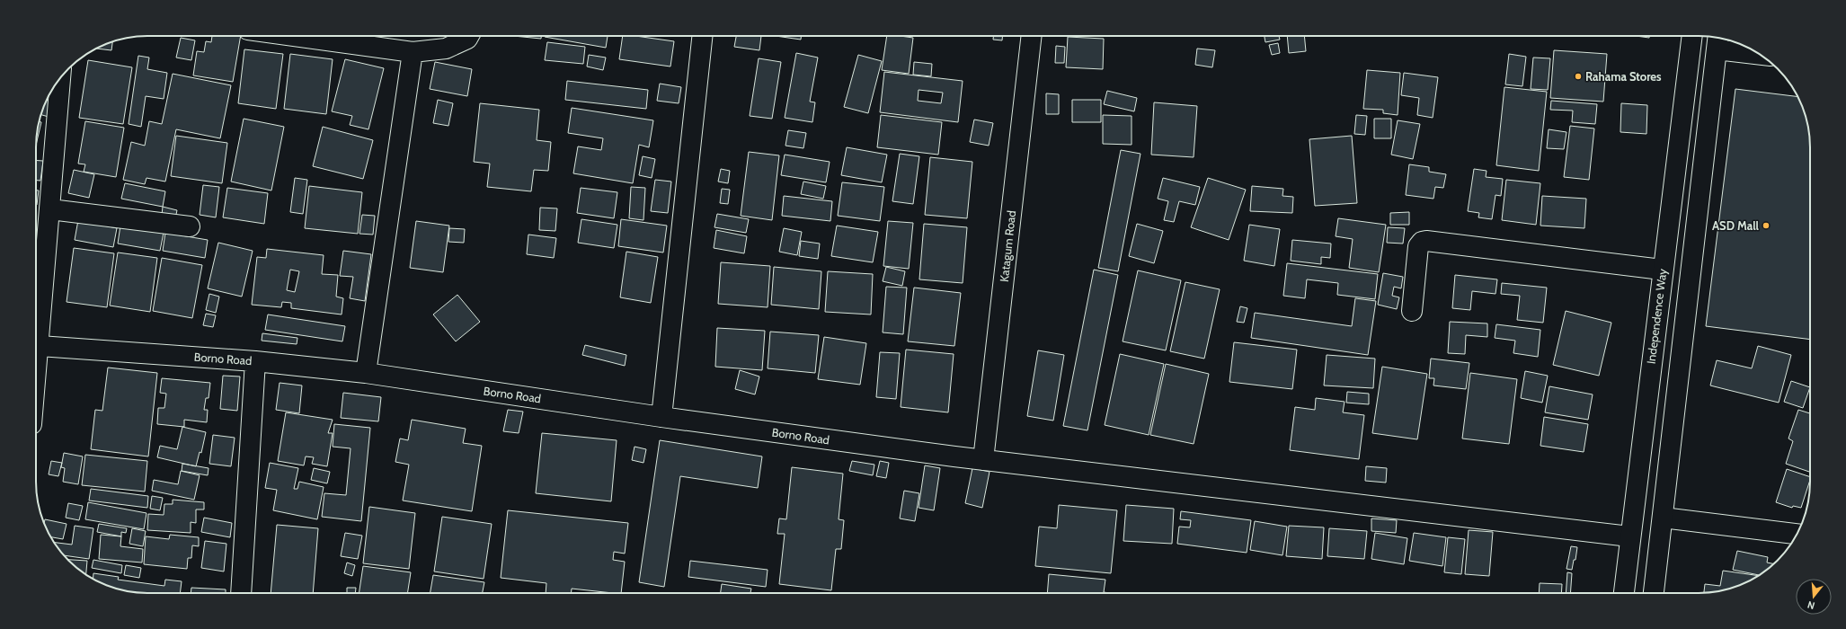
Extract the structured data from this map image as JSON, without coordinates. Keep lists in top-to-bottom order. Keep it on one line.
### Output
{"streets":{"street":["Katagum Road","Independence Way","Borno Road"]},"crossings":[["Katagum Road","Borno Road"],["Independence Way","Borno Road"]],"places":["Rahama Stores","ASD Mall"],"north":"bottom"}
